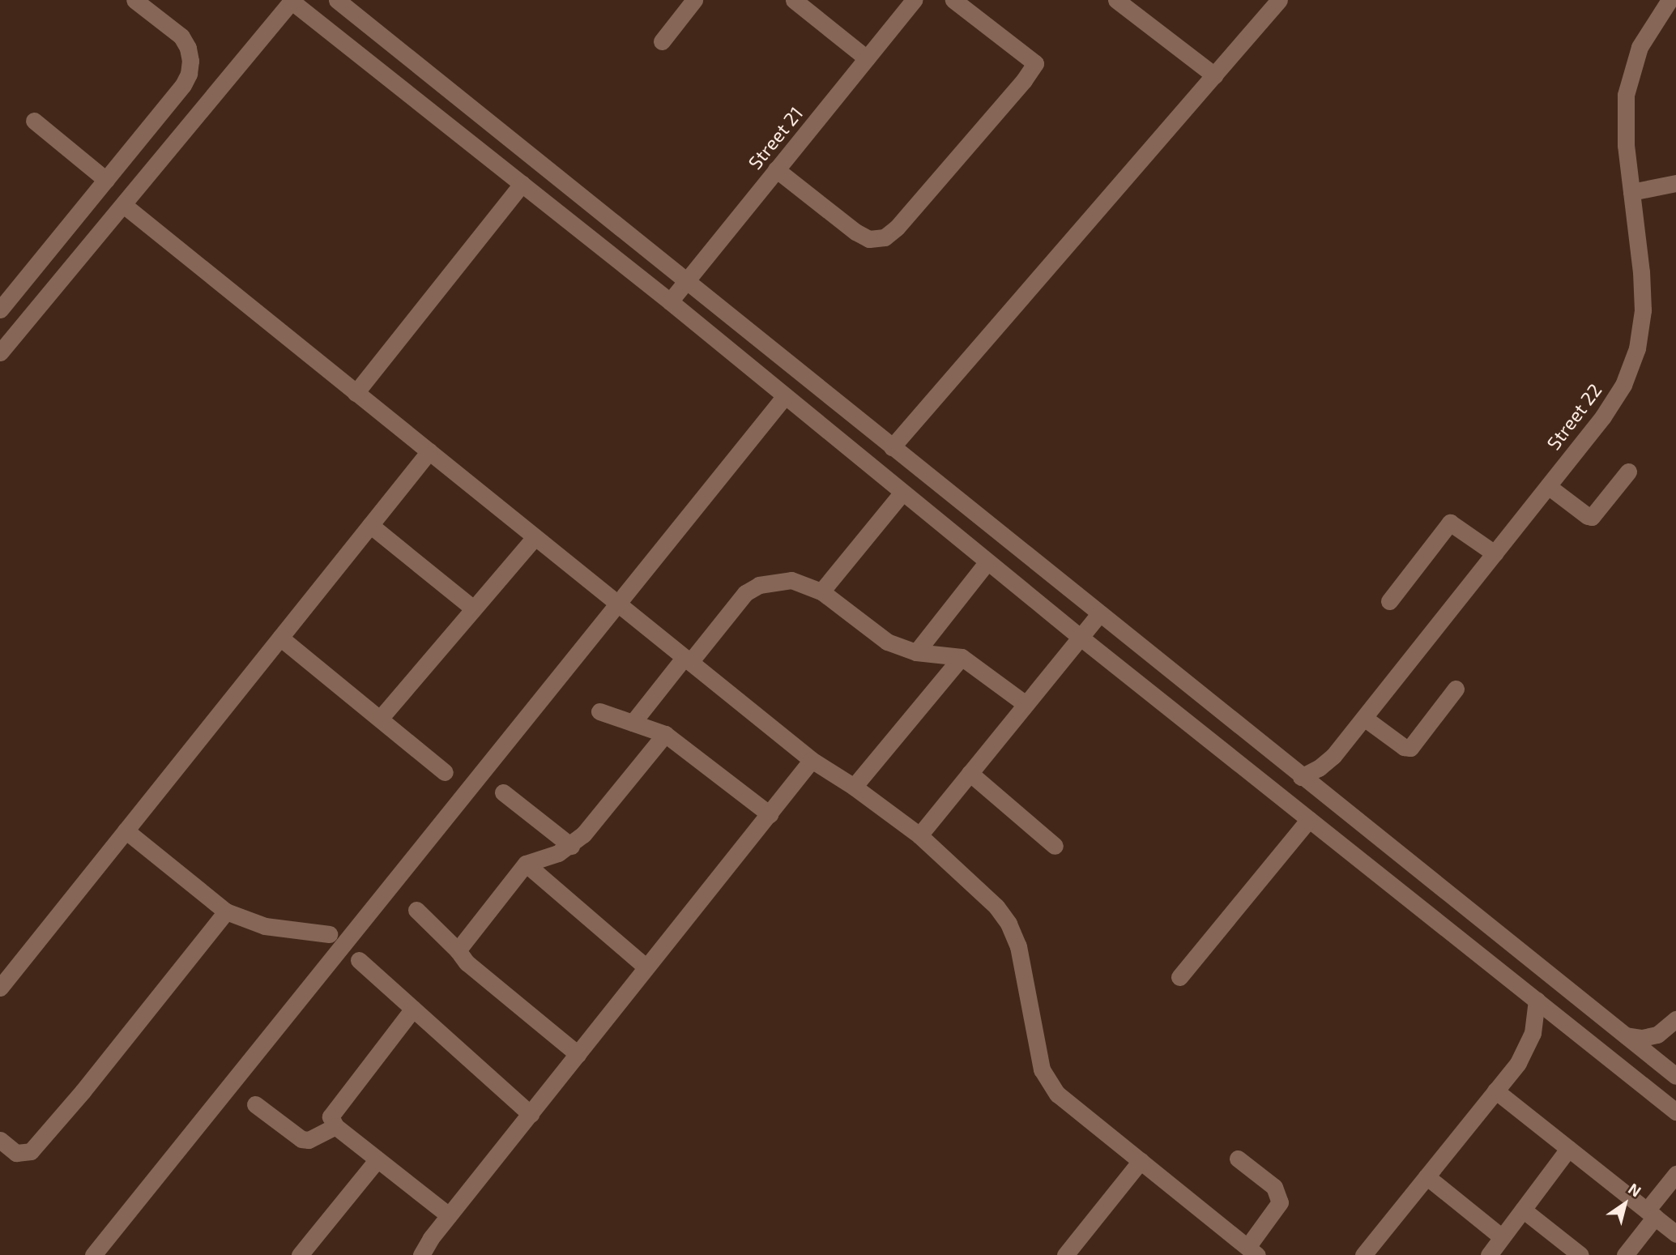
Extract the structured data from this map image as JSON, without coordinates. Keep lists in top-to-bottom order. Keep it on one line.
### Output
{"streets":{"street":["Street 21","Street 22"]},"north":"top right"}
